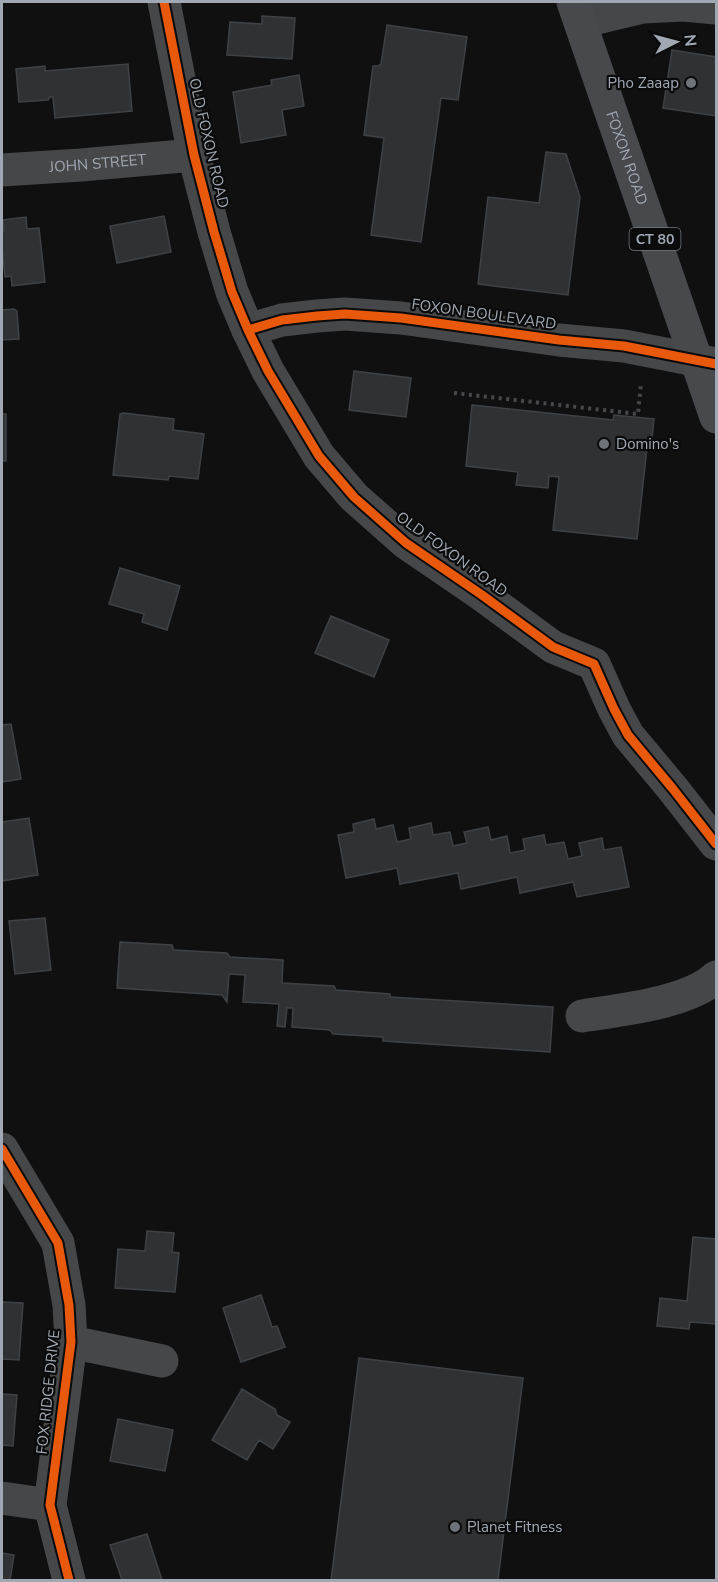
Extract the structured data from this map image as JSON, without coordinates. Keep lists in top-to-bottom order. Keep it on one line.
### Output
{"streets":{"main road":["FOXON ROAD","CT 80"],"street":["OLD FOXON ROAD","JOHN STREET","FOXON BOULEVARD","FOX RIDGE DRIVE"]},"crossings":[["OLD FOXON ROAD","JOHN STREET"],["OLD FOXON ROAD","FOXON BOULEVARD"],["FOXON ROAD","FOXON BOULEVARD"]],"places":["Pho Zaaap","Domino's","Planet Fitness"],"north":"right"}
